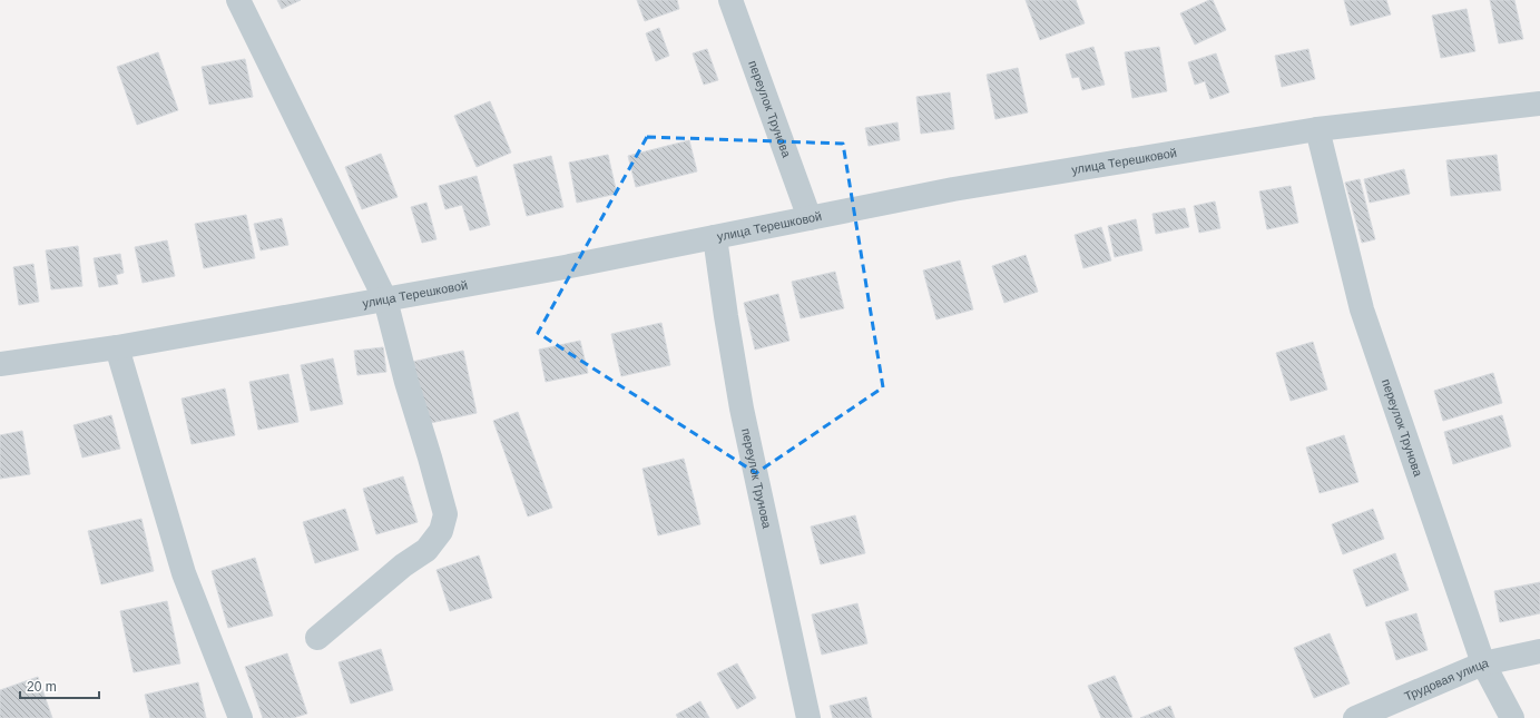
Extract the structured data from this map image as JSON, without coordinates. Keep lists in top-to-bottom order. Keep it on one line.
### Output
{"streets":{"street":["переулок Трунова","улица Терешковой","Трудовая улица"]},"crossings":[["переулок Трунова","улица Терешковой"],["переулок Трунова","Трудовая улица"]],"scale_bar":"20 m"}
